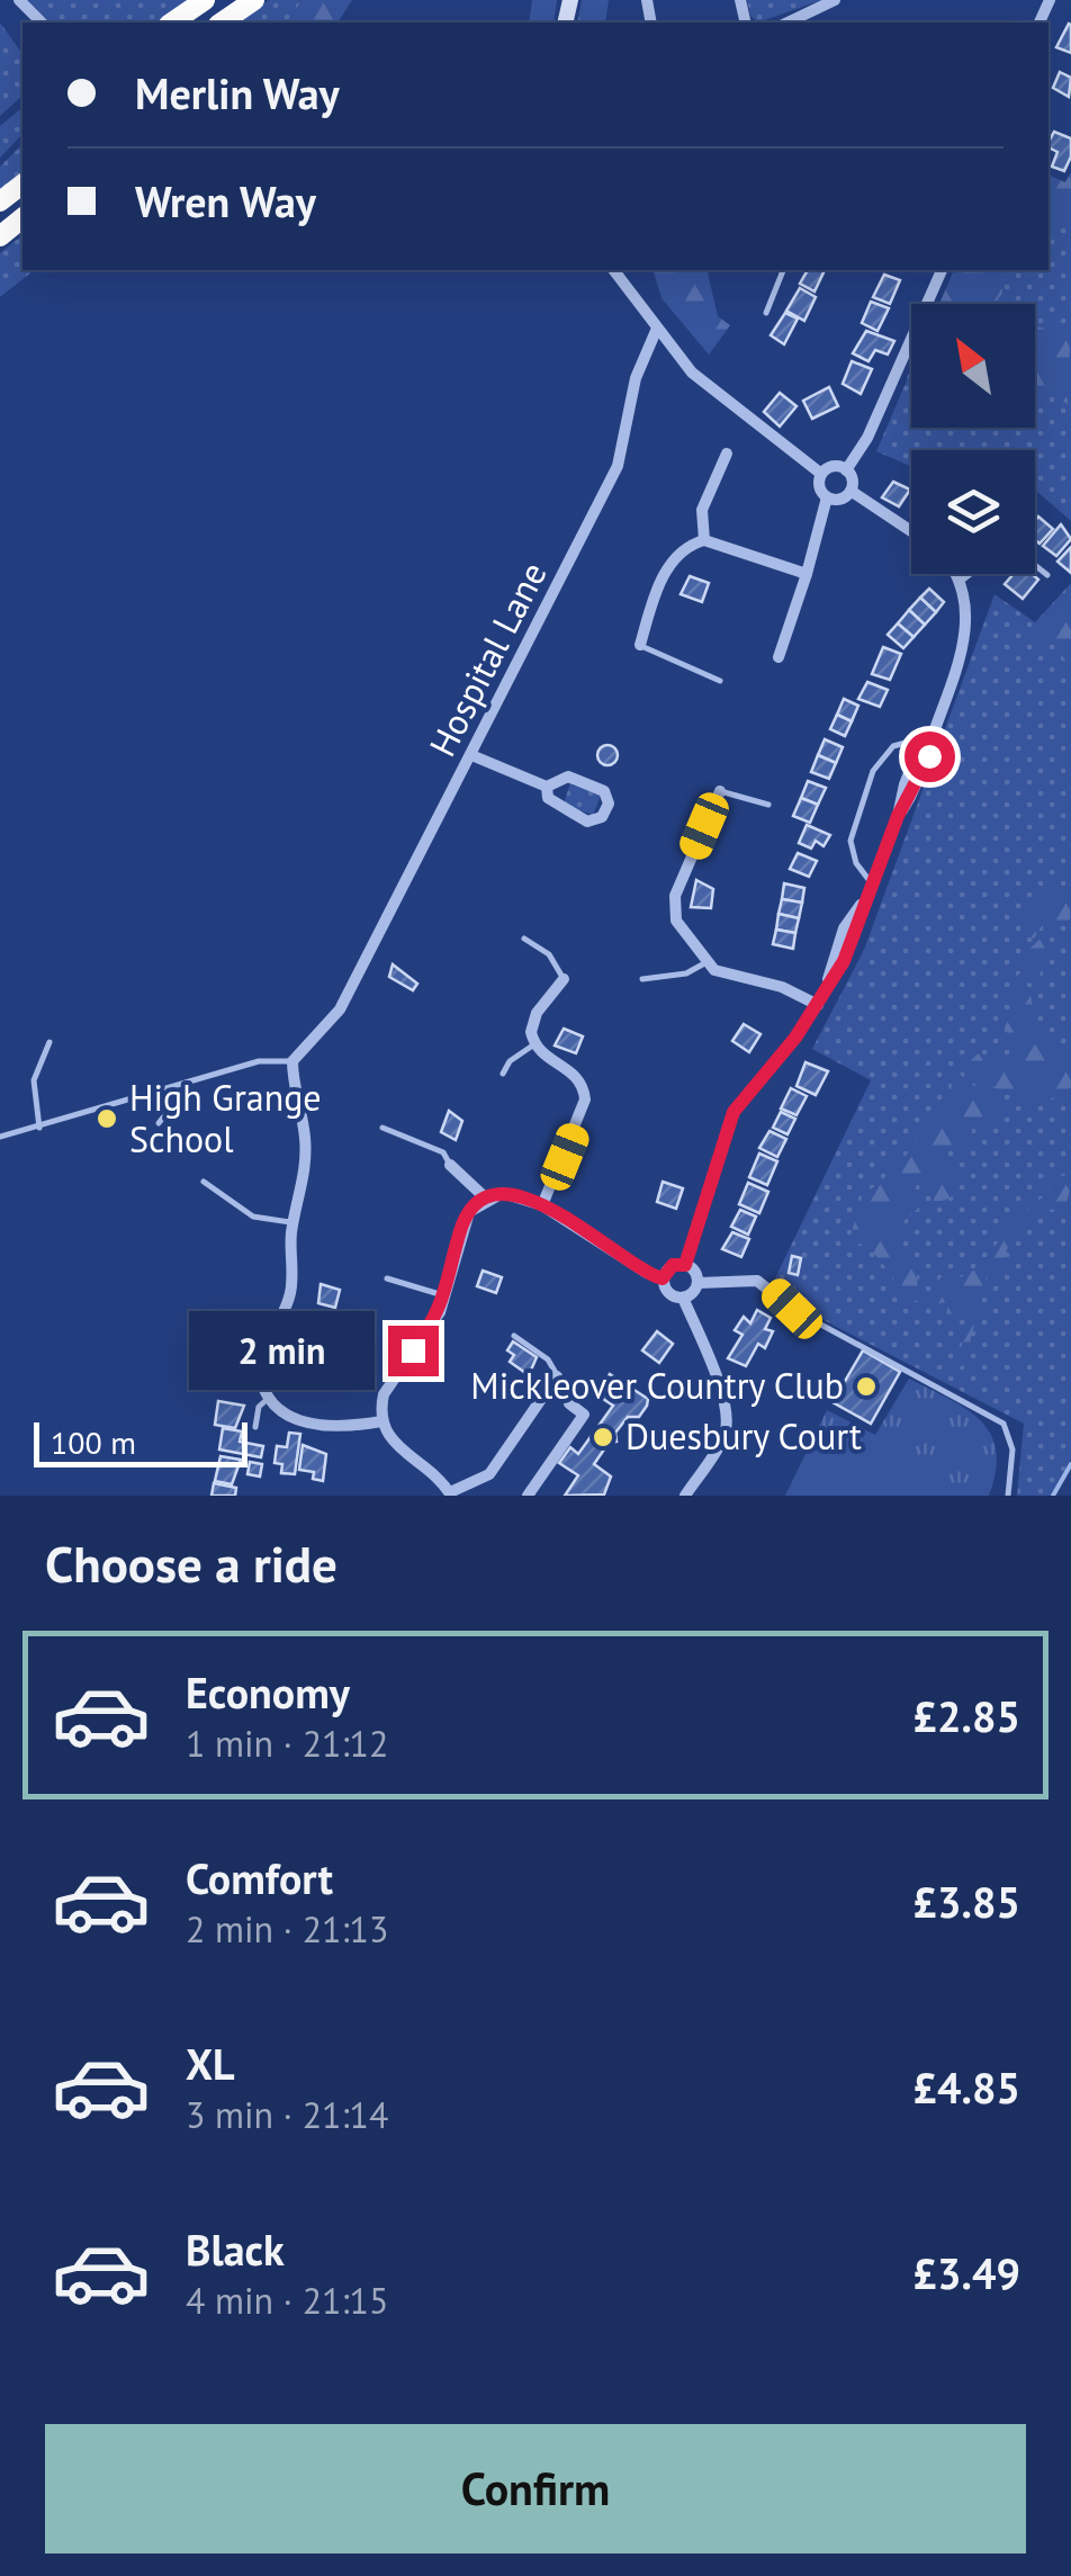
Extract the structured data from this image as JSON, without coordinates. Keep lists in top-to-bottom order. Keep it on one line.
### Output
{"streets":{"street":["Hospital Lane"]},"places":["High Grange School","Mickleover Country Club","Duesbury Court"],"scale_bar":"100 m","north":"top left","page":{"banner":["Merlin Way","Wren Way"],"bubble":"2 min","scale":"100 m","heading":"Choose a ride","list":[{"name":"Economy","note":"1 min · 21:12","value":"£2.85"},{"name":"Comfort","note":"2 min · 21:13","value":"£3.85"},{"name":"XL","note":"3 min · 21:14","value":"£4.85"},{"name":"Black","note":"4 min · 21:15","value":"£3.49"}],"buttons":"Confirm"}}
